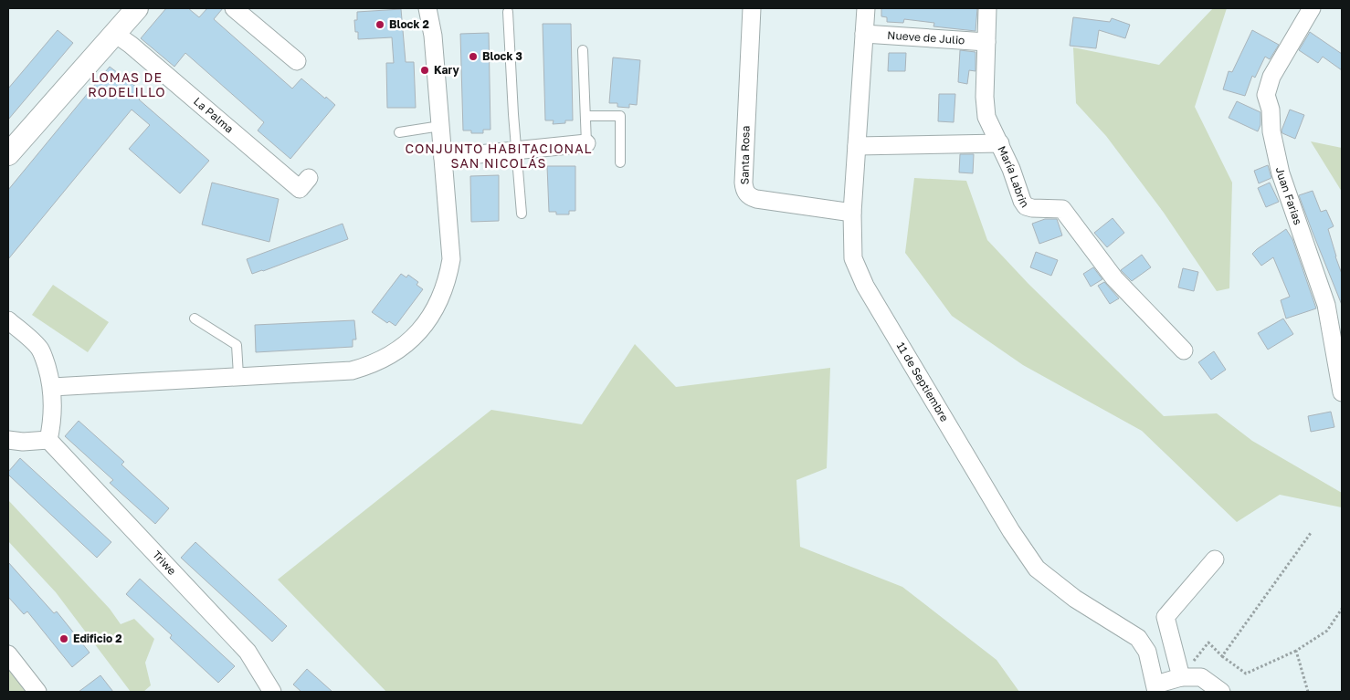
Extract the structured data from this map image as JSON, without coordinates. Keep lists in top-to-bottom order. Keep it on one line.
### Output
{"streets":{"street":["Nueve de Julio","La Palma","Santa Rosa","María Labrin","Juan Farias","11 de Septiembre","Triwe"]},"crossings":[["Nueve de Julio","María Labrin"],["Nueve de Julio","11 de Septiembre"],["Santa Rosa","11 de Septiembre"]],"districts":["LOMAS DE RODELILLO","CONJUNTO HABITACIONAL SAN NICOLÁS"],"places":["Block 2","Block 3","Kary","Edificio 2"]}
